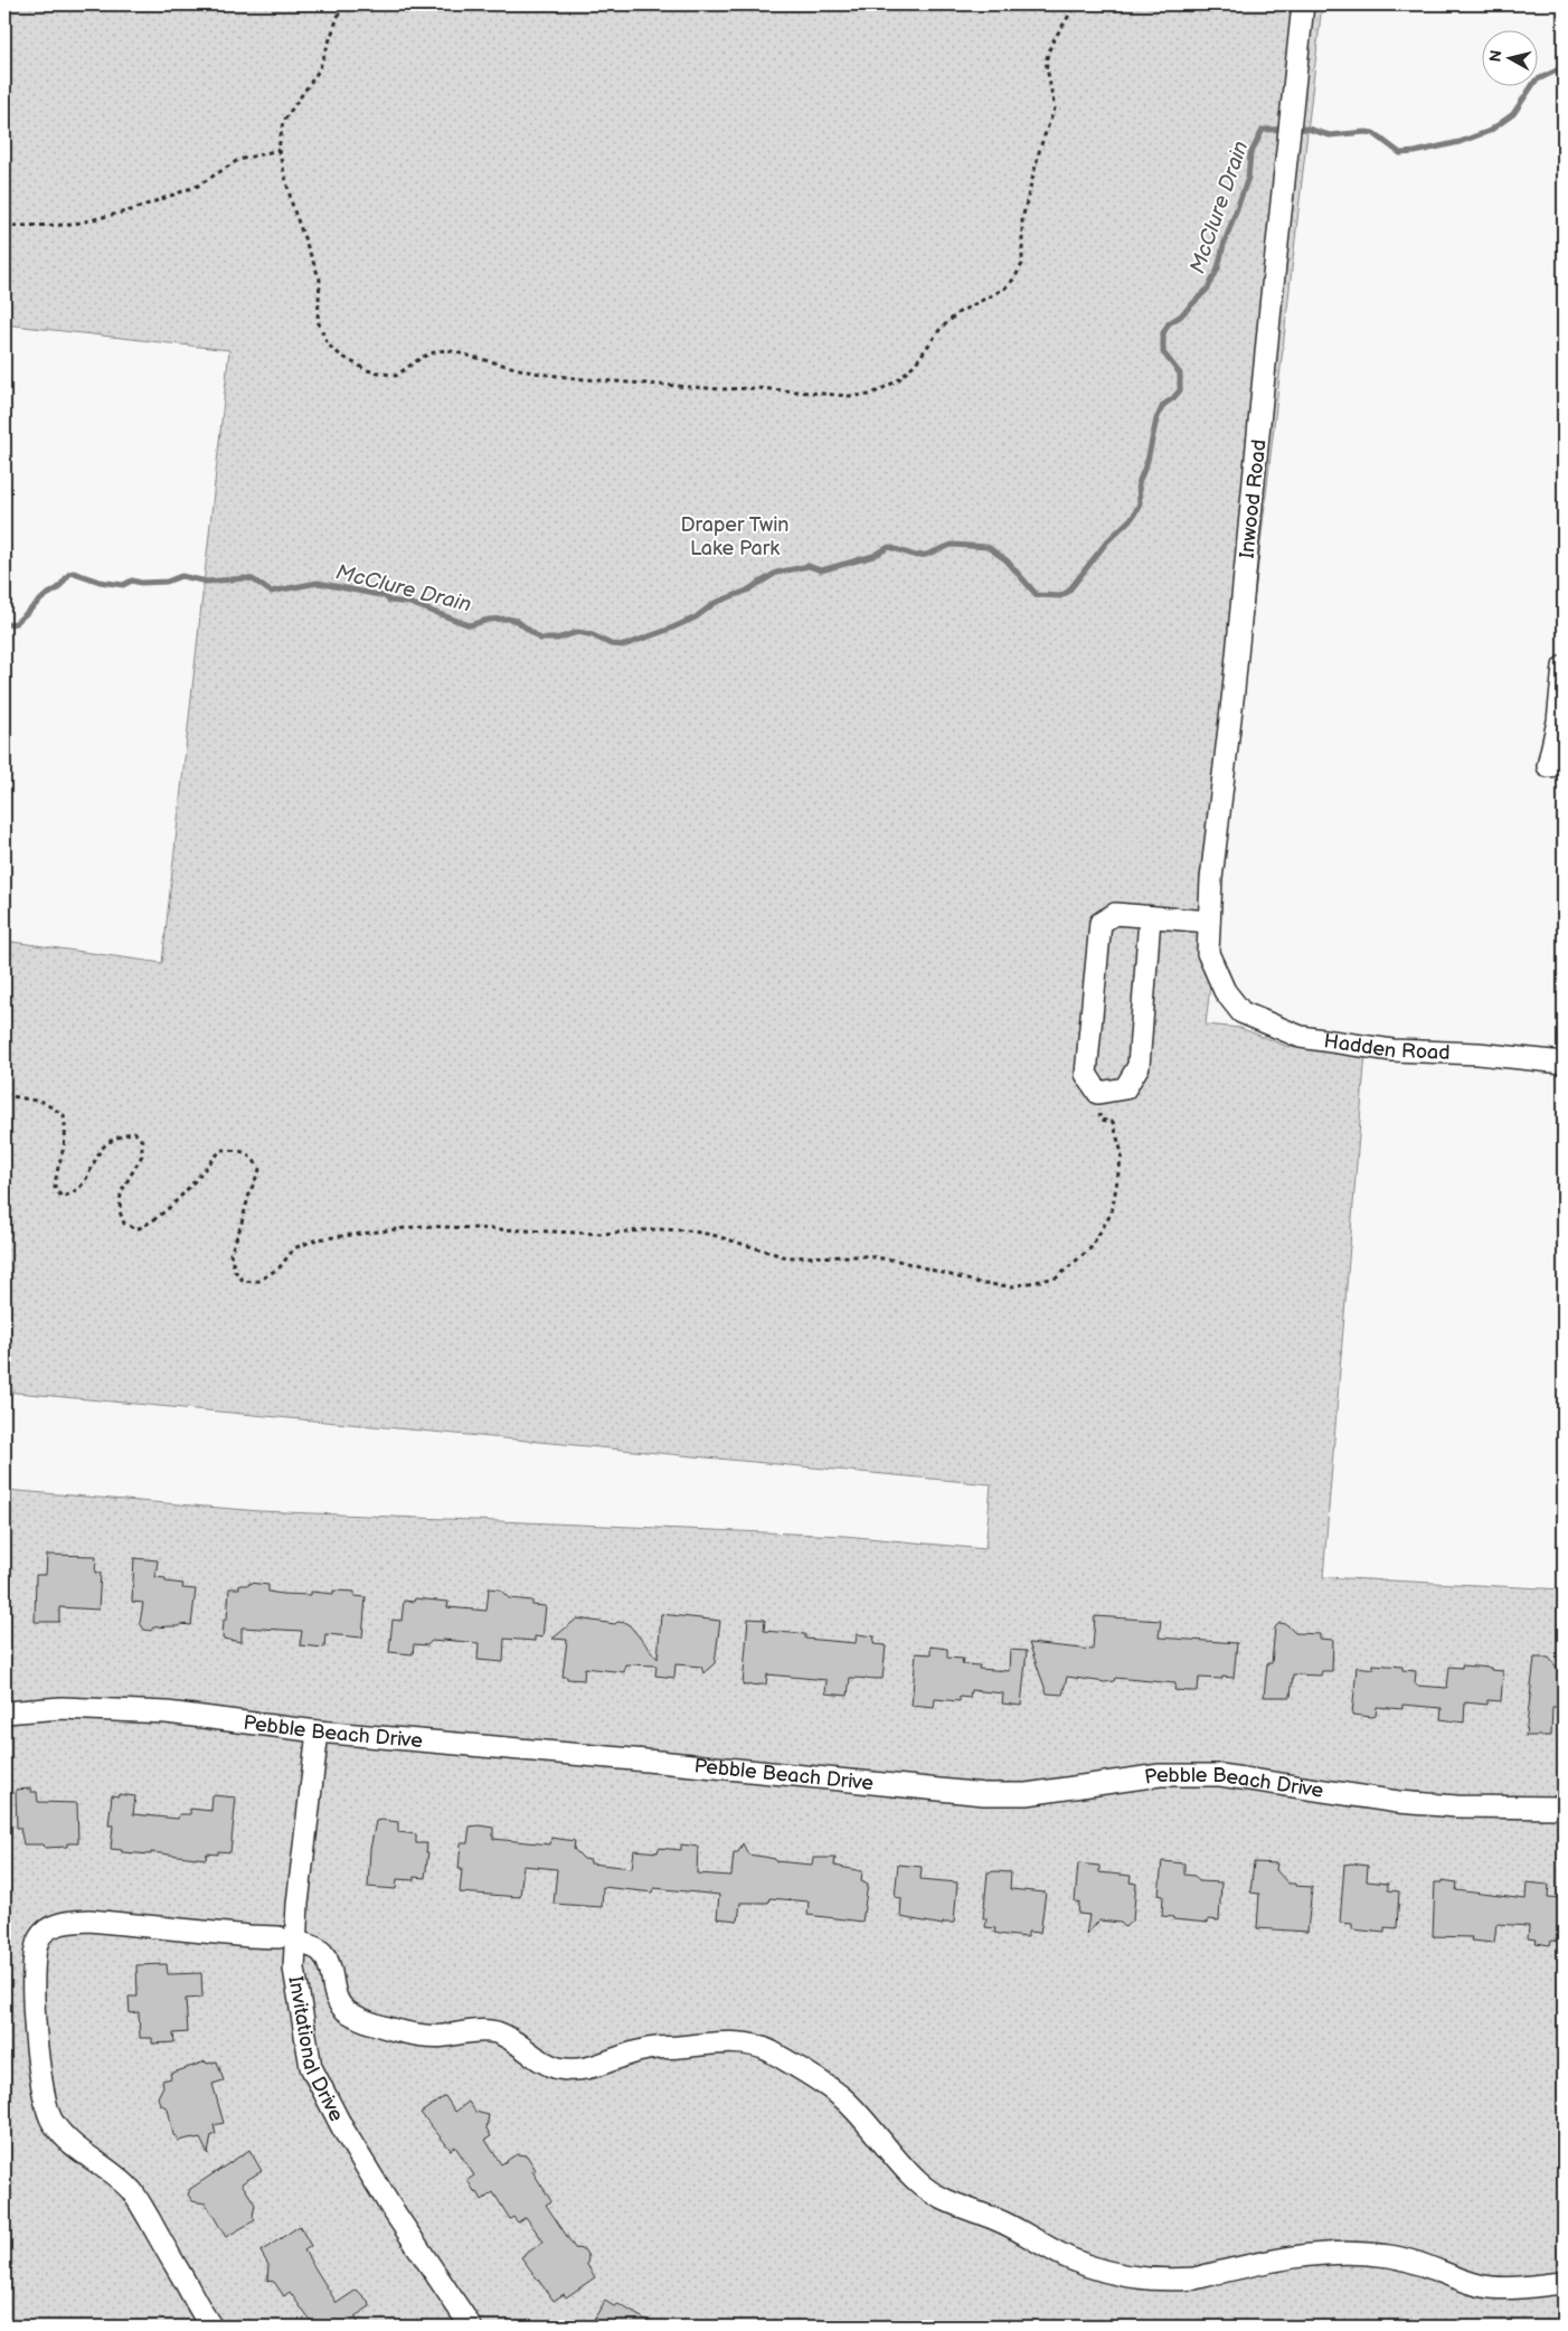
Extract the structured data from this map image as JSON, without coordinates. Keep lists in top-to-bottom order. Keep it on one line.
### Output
{"streets":{"street":["Inwood Road","Hadden Road","Pebble Beach Drive","Invitational Drive"]},"crossings":[["Inwood Road","Hadden Road"],["Pebble Beach Drive","Invitational Drive"]],"water":["McClure Drain"],"parks":["Draper Twin Lake Park"],"north":"left"}
